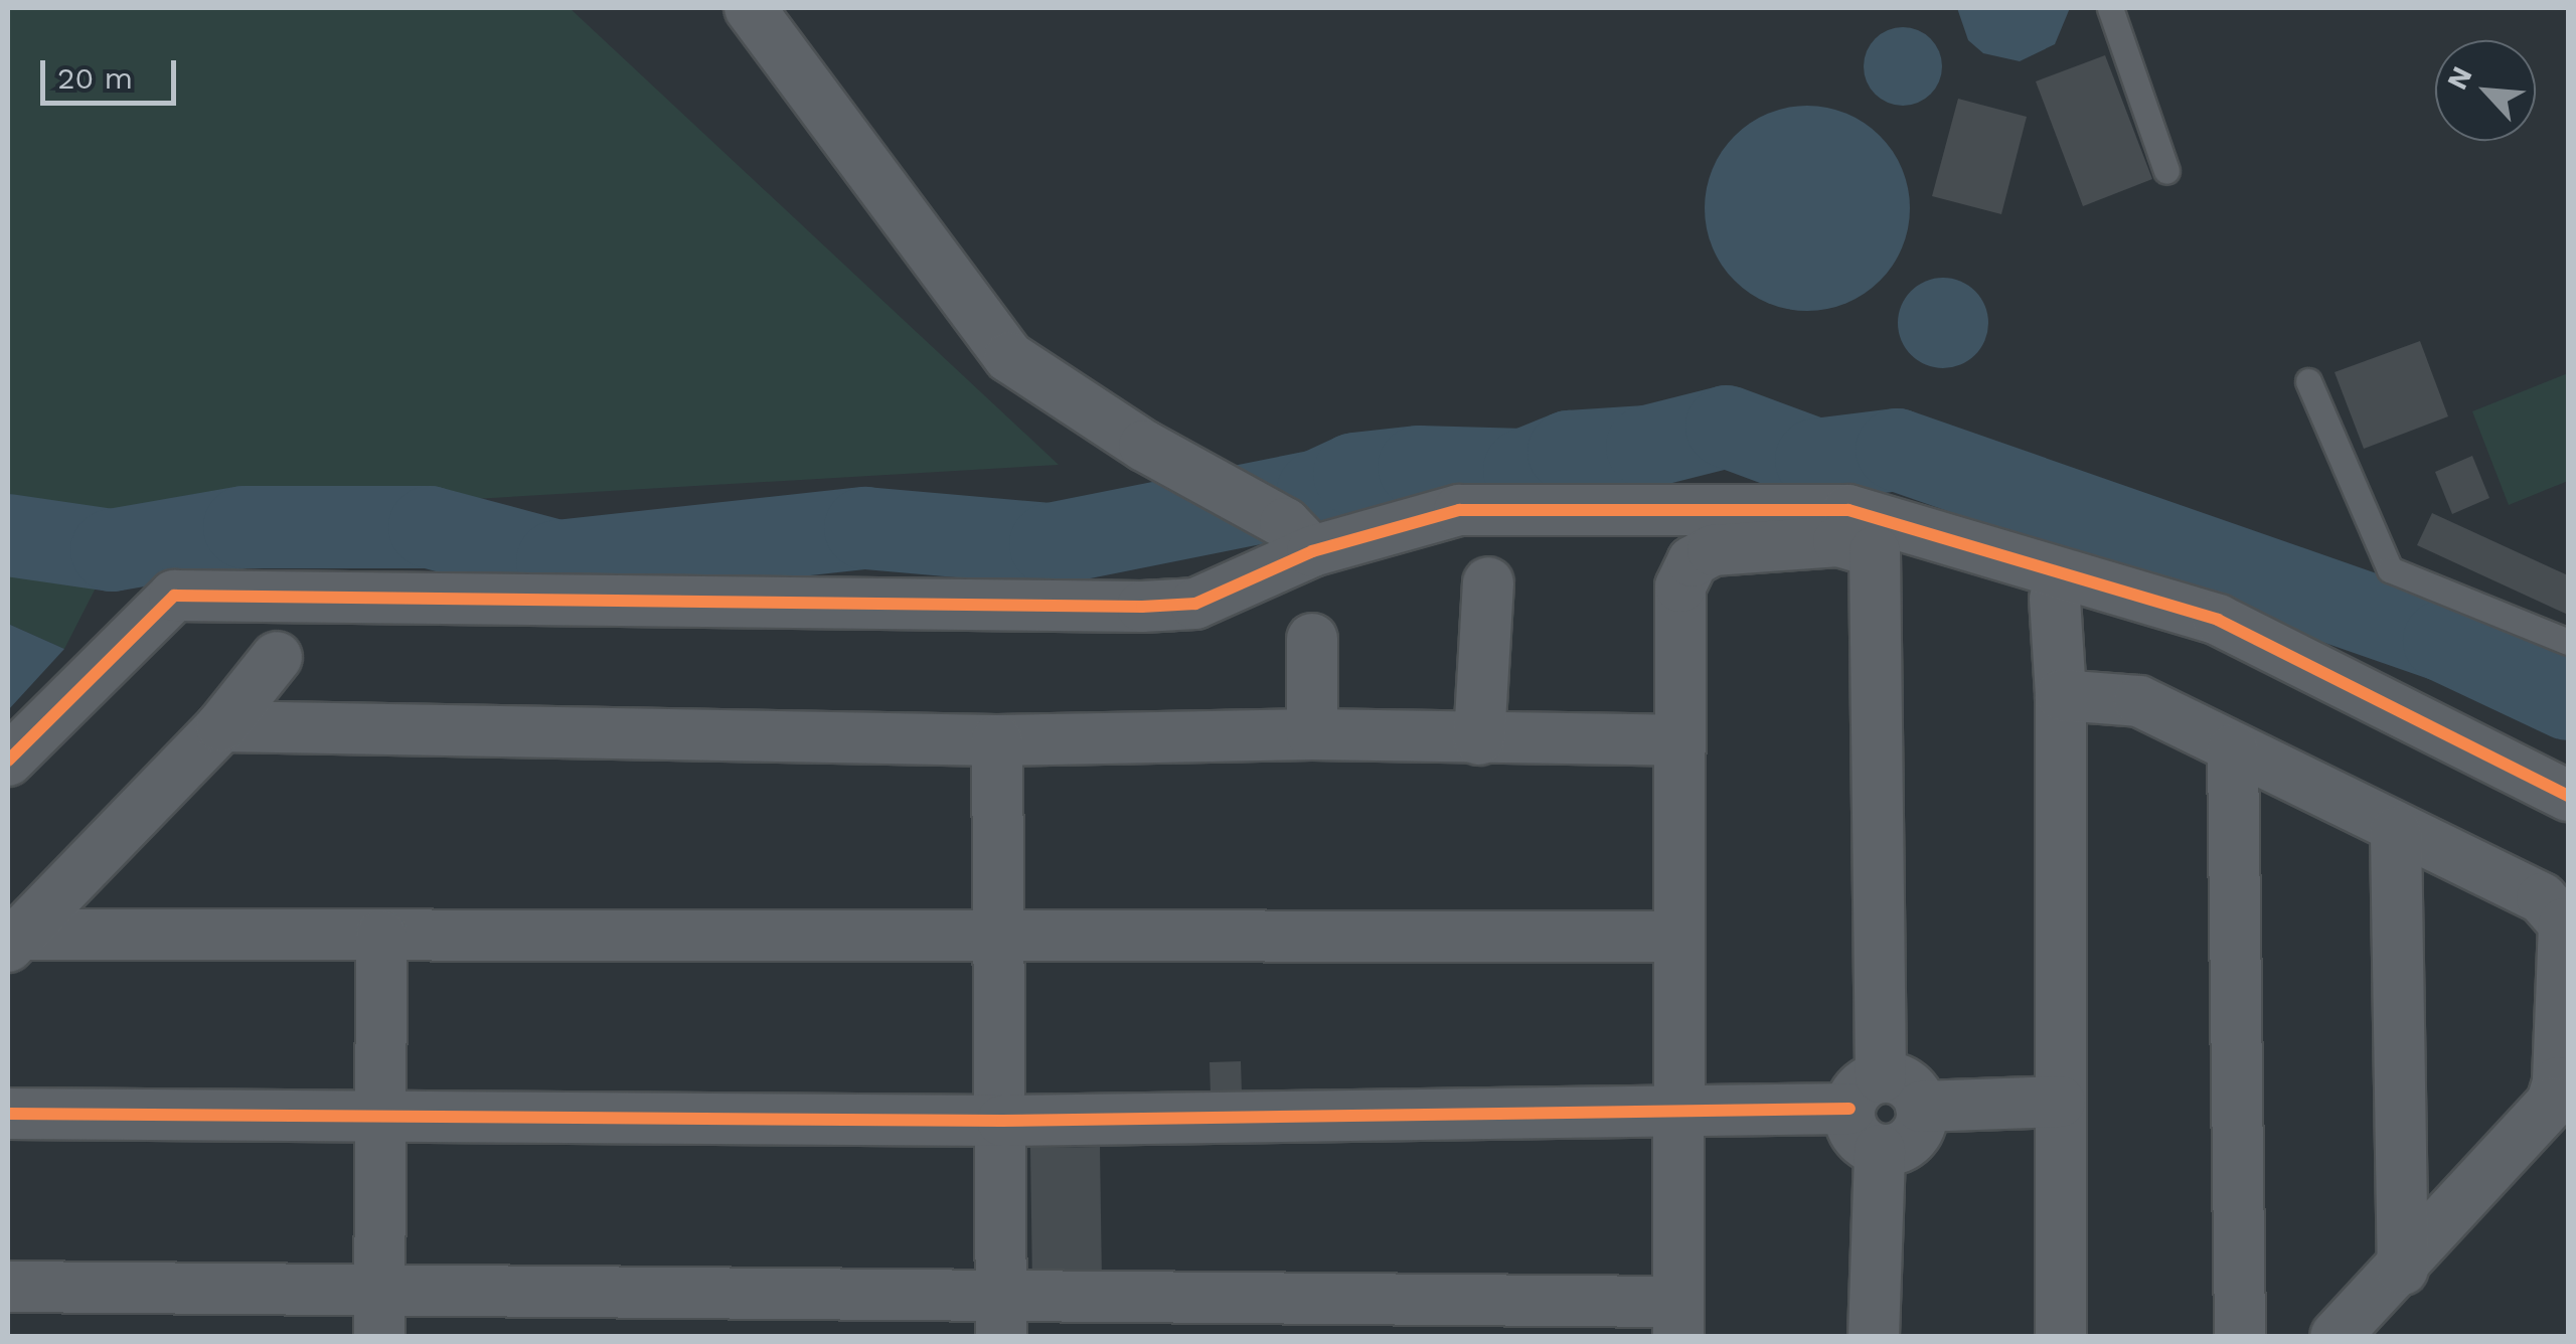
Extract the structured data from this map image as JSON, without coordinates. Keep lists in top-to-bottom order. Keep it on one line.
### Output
{"scale_bar":"20 m","north":"top left"}
